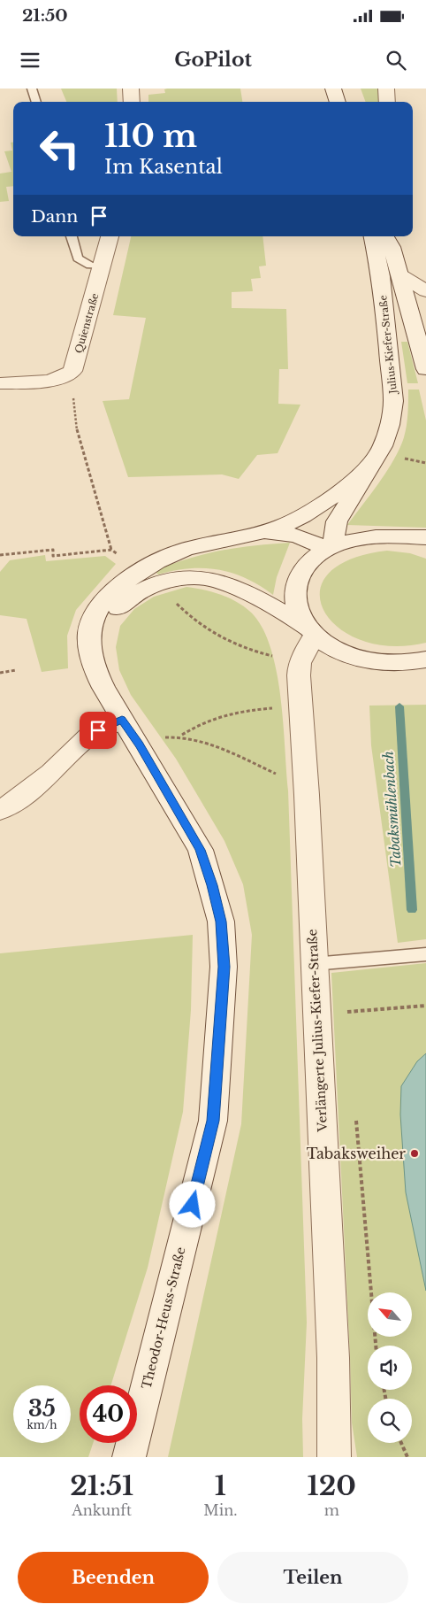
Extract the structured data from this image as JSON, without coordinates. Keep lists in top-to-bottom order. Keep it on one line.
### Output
{"streets":{"street":["Quienstraße","Julius-Kiefer-Straße","Verlängerte Julius-Kiefer-Straße","Theodor-Heuss-Straße"]},"crossings":[["Julius-Kiefer-Straße","Theodor-Heuss-Straße"]],"water":["Tabaksmühlenbach"],"places":["Tabaksweiher"],"north":"top left","page":{"status":"21:50","header":"GoPilot","turn":["110 m","Im Kasental"],"then":"Dann","speed":"35 km/h","limit":"40","eta":["21:51","Ankunft","1","Min.","120","m"],"buttons":["Beenden","Teilen"]}}
